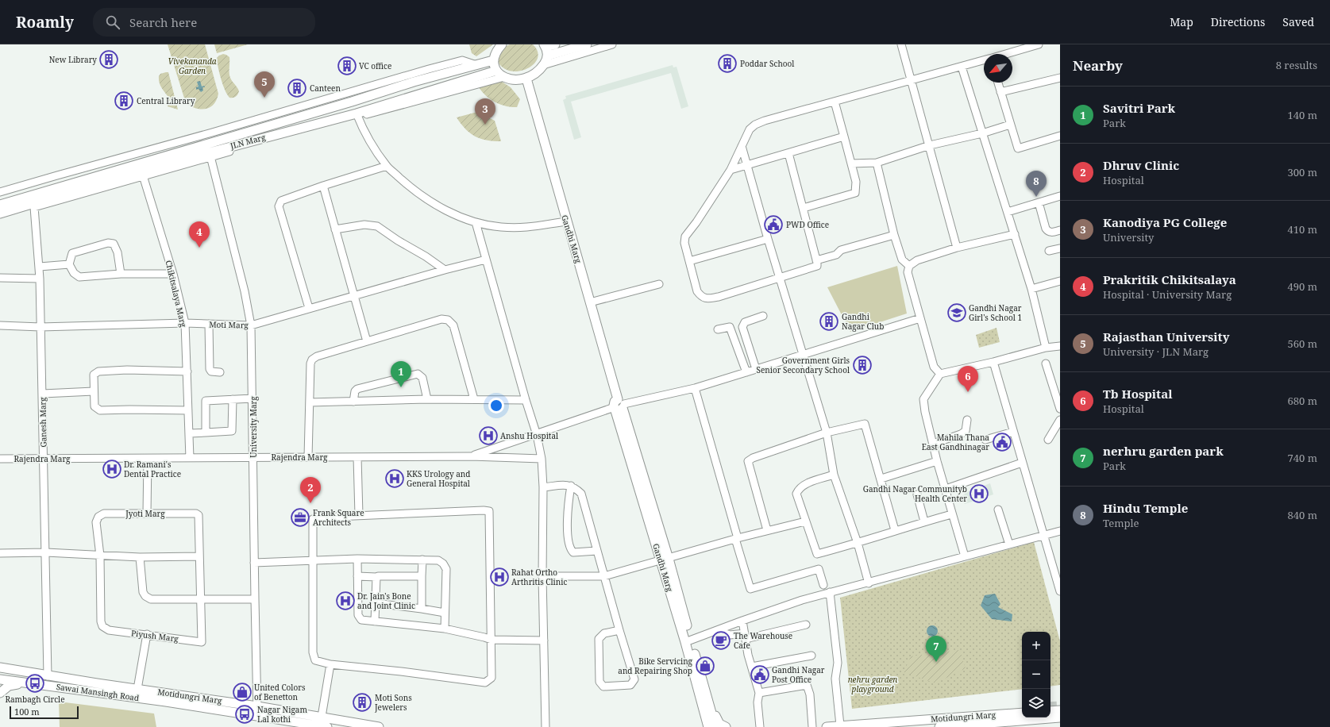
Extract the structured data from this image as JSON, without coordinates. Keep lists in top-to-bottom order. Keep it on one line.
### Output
{"streets":{"main road":["JLN Marg","Gandhi Marg","Sawai Mansingh Road","Motidungri Marg"],"street":["Chikitsalaya Marg","Moti Marg","Ganesh Marg","University Marg","Rajendra Marg","Jyoti Marg","Piyush Marg"]},"crossings":[["JLN Marg","Chikitsalaya Marg"],["JLN Marg","Ganesh Marg"],["JLN Marg","University Marg"],["Chikitsalaya Marg","Moti Marg"],["Chikitsalaya Marg","Rajendra Marg"],["Moti Marg","Ganesh Marg"],["Moti Marg","University Marg"],["Ganesh Marg","Rajendra Marg"],["Ganesh Marg","Motidungri Marg"],["University Marg","Rajendra Marg"],["University Marg","Sawai Mansingh Road"],["University Marg","Motidungri Marg"],["Jyoti Marg","Piyush Marg"]],"parks":["Vivekananda Garden","nehru garden playground"],"places":{"building":["New Library","Poddar School","VC office","Canteen","Central Library","Gandhi Nagar Club","Government Girls Senior Secondary School","Moti Sons Jewelers"],"public building":["PWD Office","Mahila Thana East Gandhinagar","Gandhi Nagar Post Office"],"school or university":["Gandhi Nagar Girl's School 1"],"hospital":["Anshu Hospital","Dr. Ramani's Dental Practice","KKS Urology and General Hospital","Gandhi Nagar Communityb Health Center","Rahat Ortho Arthritis Clinic","Dr. Jain's Bone and Joint Clinic"],"office":["Frank Square Architects"],"cafe":["The Warehouse Cafe"],"shop":["Bike Servicing and Repairing Shop","United Colors of Benetton"],"bus stop":["Rambagh Circle","Nagar Nigam Lal kothi"]},"scale_bar":"100 m","north":"bottom left","page":{"header":"Roamly","search":"Search here","nav":["Map","Directions","Saved"],"heading":["Nearby","8 results"],"pins":["5","3","8","4","1","6","2","7"],"list":[{"mark":"1","name":"Savitri Park","note":"Park","value":"140 m"},{"mark":"2","name":"Dhruv Clinic","note":"Hospital","value":"300 m"},{"mark":"3","name":"Kanodiya PG College","note":"University","value":"410 m"},{"mark":"4","name":"Prakritik Chikitsalaya","note":"Hospital · University Marg","value":"490 m"},{"mark":"5","name":"Rajasthan University","note":"University · JLN Marg","value":"560 m"},{"mark":"6","name":"Tb Hospital","note":"Hospital","value":"680 m"},{"mark":"7","name":"nerhru garden park","note":"Park","value":"740 m"},{"mark":"8","name":"Hindu Temple","note":"Temple","value":"840 m"}],"map_buttons":["+","−"],"scale":"100 m"}}
